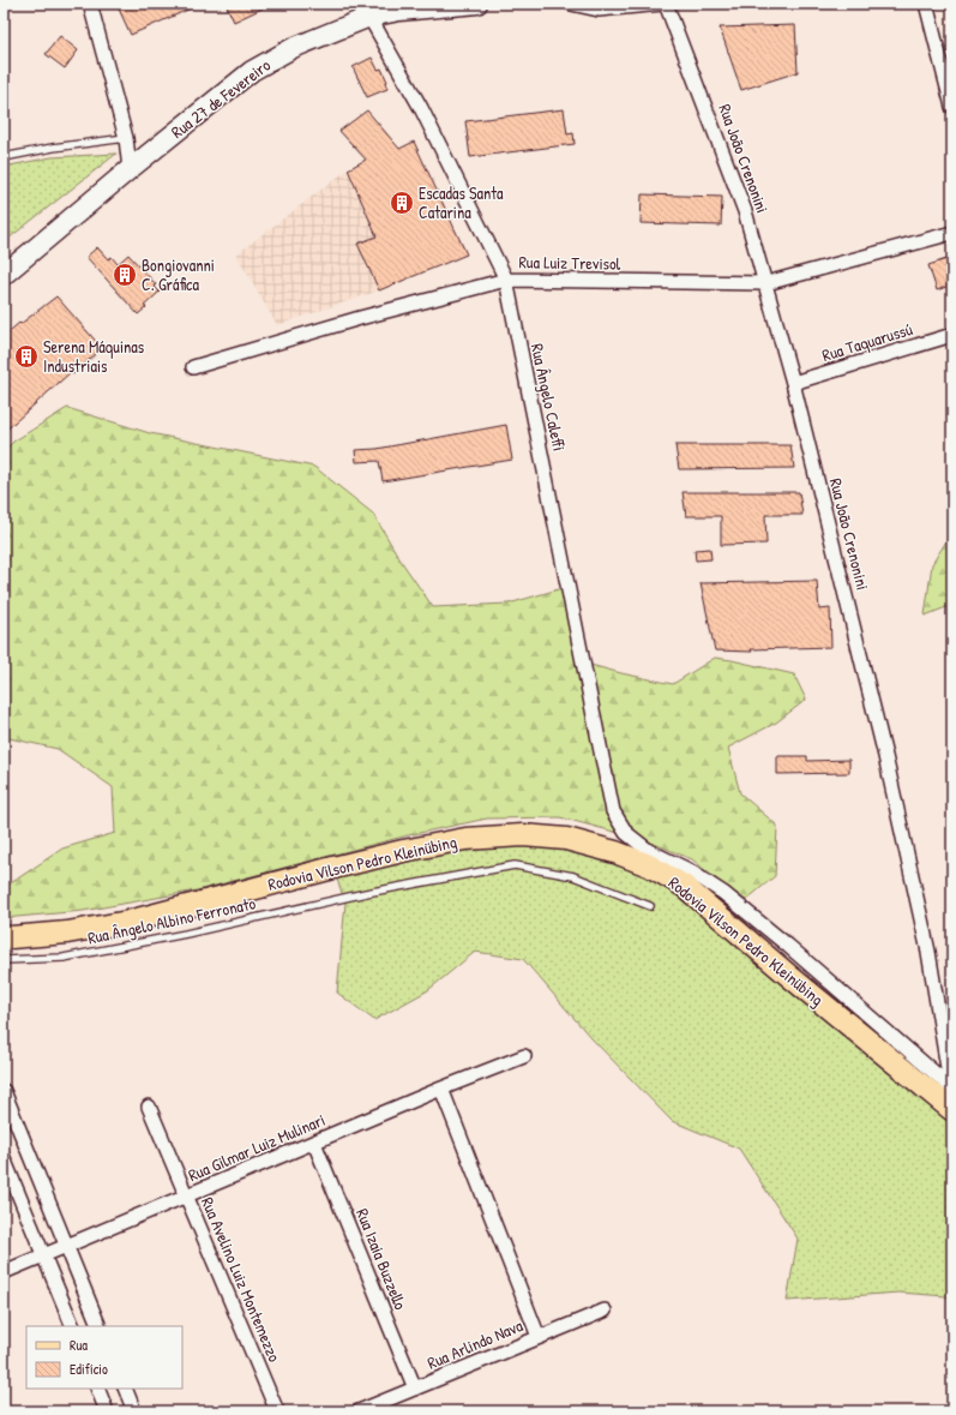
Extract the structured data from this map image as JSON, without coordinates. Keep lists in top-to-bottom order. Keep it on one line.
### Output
{"streets":{"main road":["Rua 27 de Fevereiro","Rodovia Vilson Pedro Kleinübing"],"street":["Rua João Crenonini","Rua Luiz Trevisol","Rua Taquarussú","Rua Ângelo Caleffi","Rua Gilmar Luiz Mulinari","Rua Izaia Buzzello","Rua Avelino Luiz Montemezzo","Rua Arlindo Nava"],"lane":["Rua Ângelo Albino Ferronato"]},"crossings":[["Rua 27 de Fevereiro","Rua Ângelo Caleffi"],["Rua João Crenonini","Rua Luiz Trevisol"],["Rua João Crenonini","Rua Taquarussú"],["Rua João Crenonini","Rua Ângelo Caleffi"],["Rua João Crenonini","Rodovia Vilson Pedro Kleinübing"],["Rua Luiz Trevisol","Rua Ângelo Caleffi"],["Rua Gilmar Luiz Mulinari","Rua Izaia Buzzello"],["Rua Gilmar Luiz Mulinari","Rua Avelino Luiz Montemezzo"],["Rua Izaia Buzzello","Rua Arlindo Nava"]],"places":{"building":["Escadas Santa Catarina","Bongiovanni C. Gráfica","Serena Máquinas Industriais"]},"legend":["Rua","Edifício"]}
